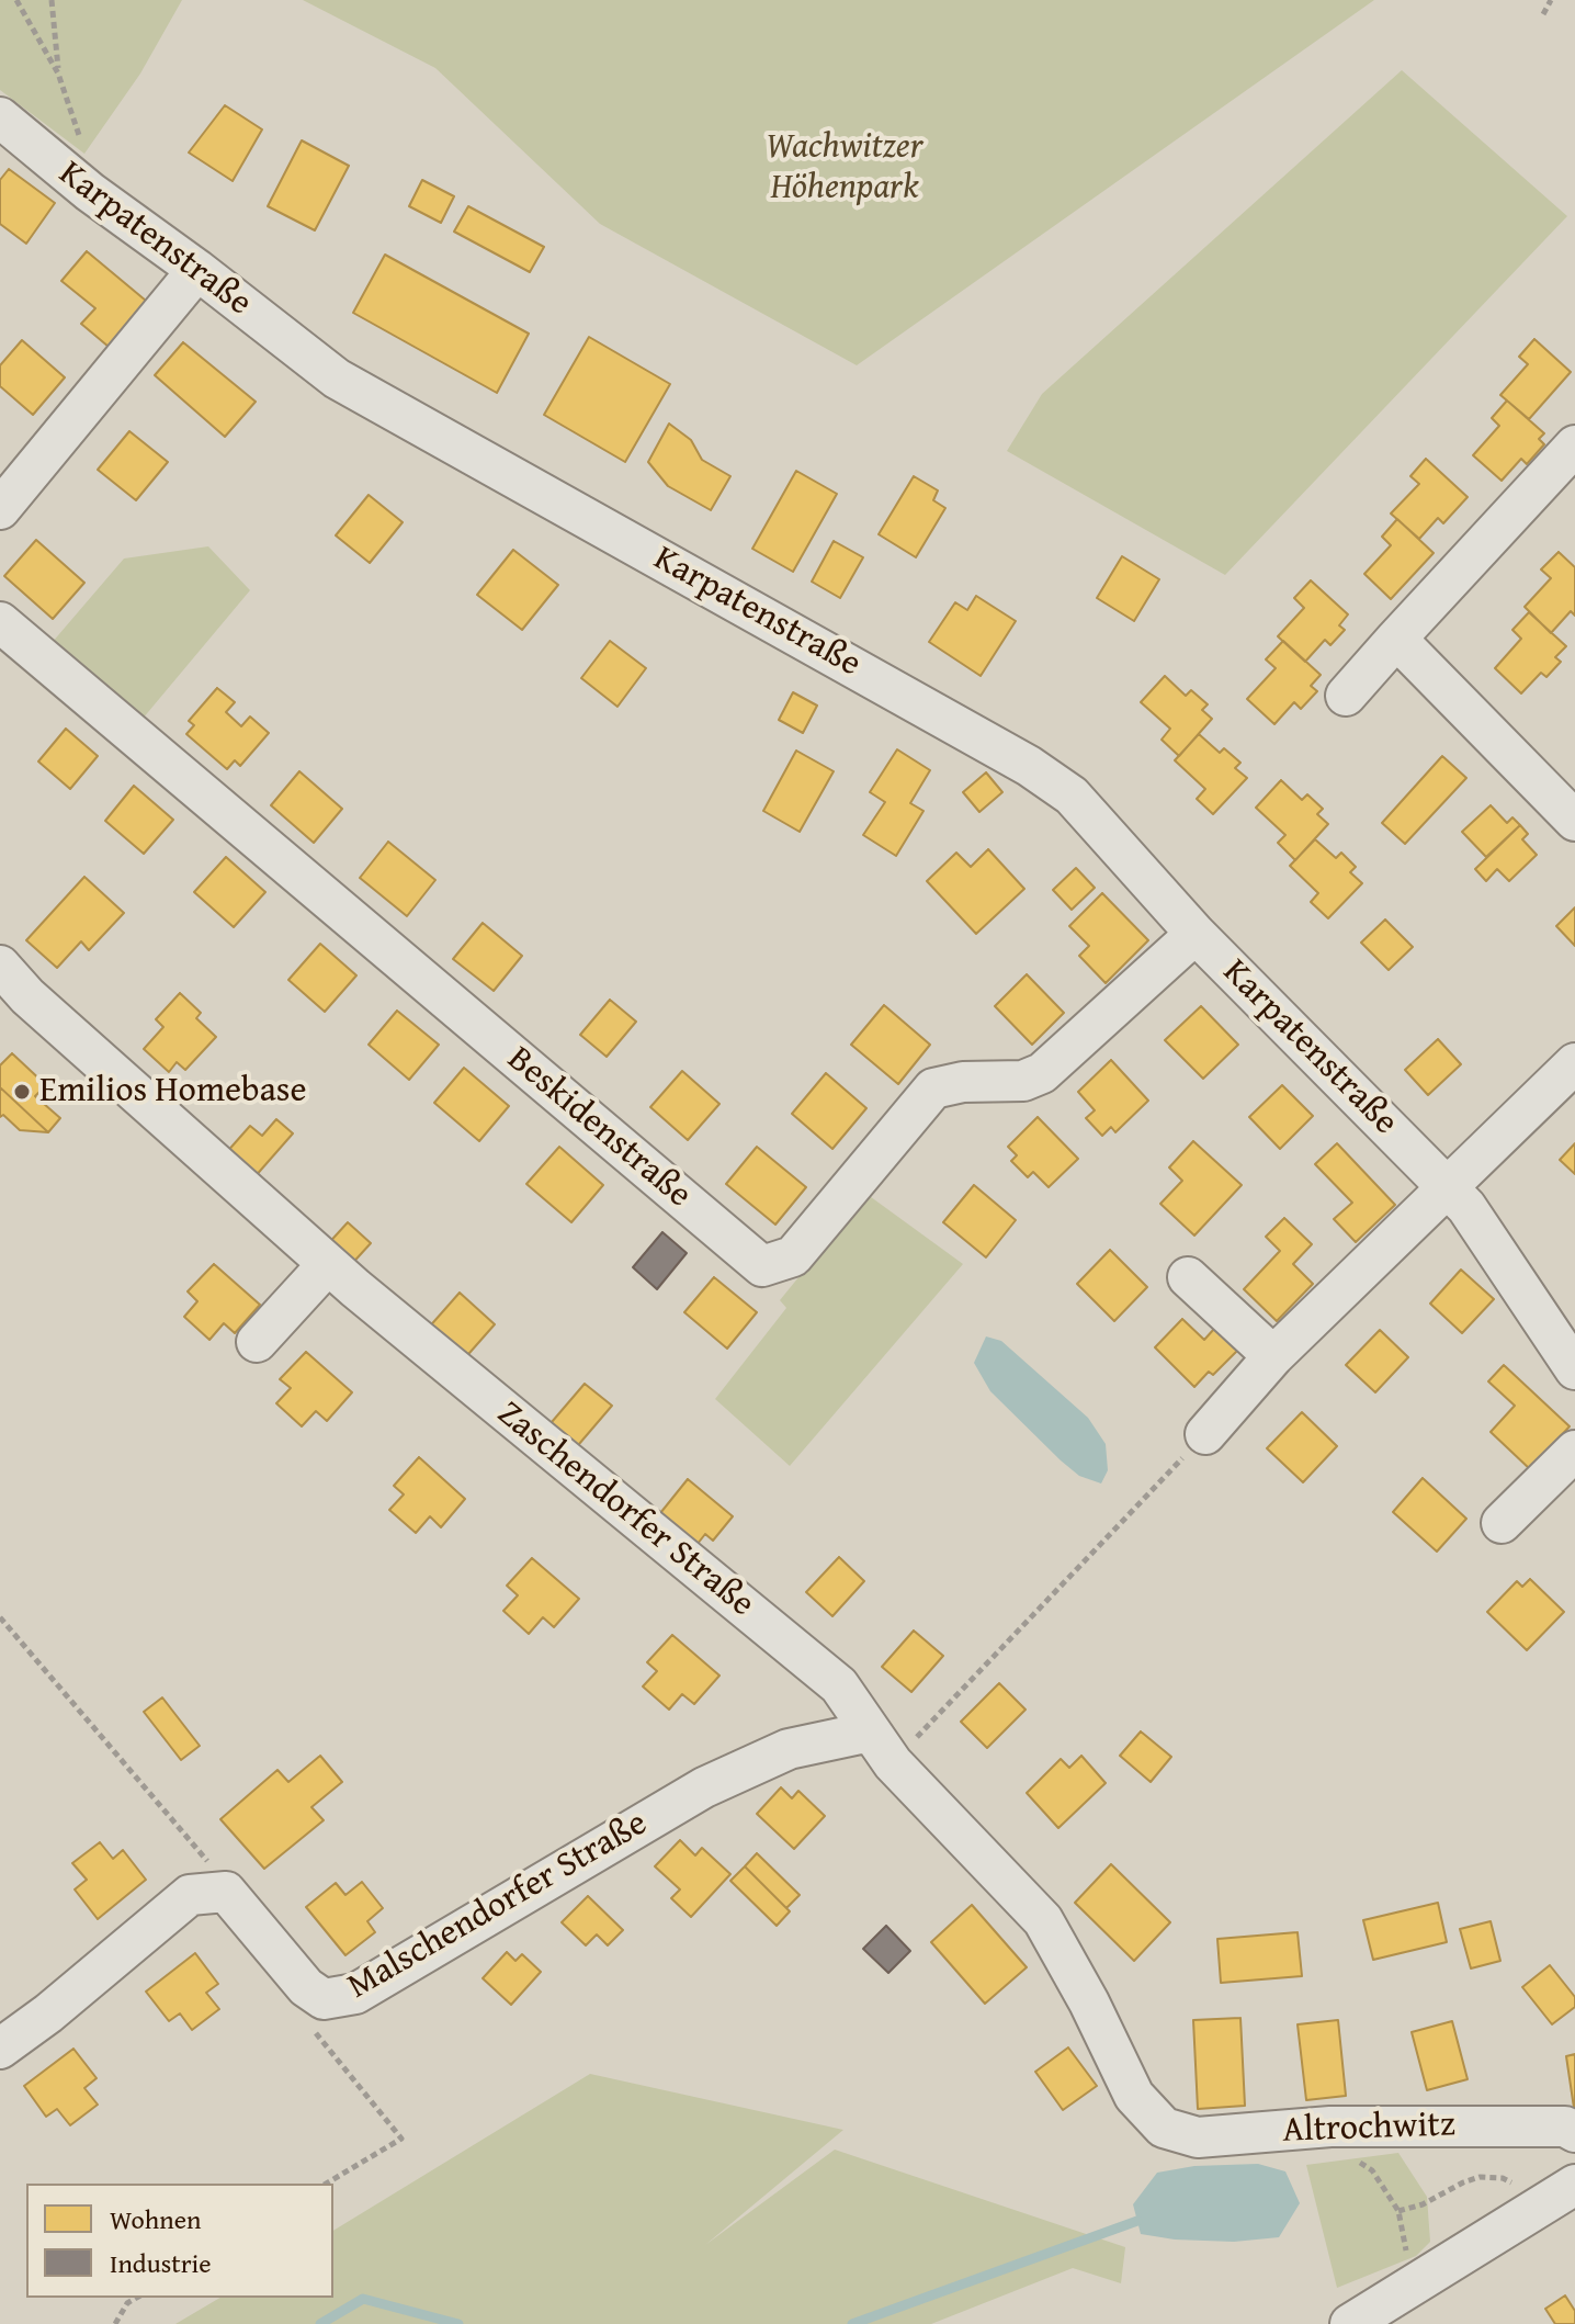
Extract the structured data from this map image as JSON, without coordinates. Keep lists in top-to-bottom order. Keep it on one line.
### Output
{"streets":{"street":["Karpatenstraße","Beskidenstraße","Zaschendorfer Straße","Malschendorfer Straße","Altrochwitz"]},"crossings":[["Karpatenstraße","Beskidenstraße"],["Zaschendorfer Straße","Malschendorfer Straße"],["Zaschendorfer Straße","Altrochwitz"]],"parks":["Wachwitzer Höhenpark"],"places":["Emilios Homebase"],"legend":["Wohnen","Industrie"]}
